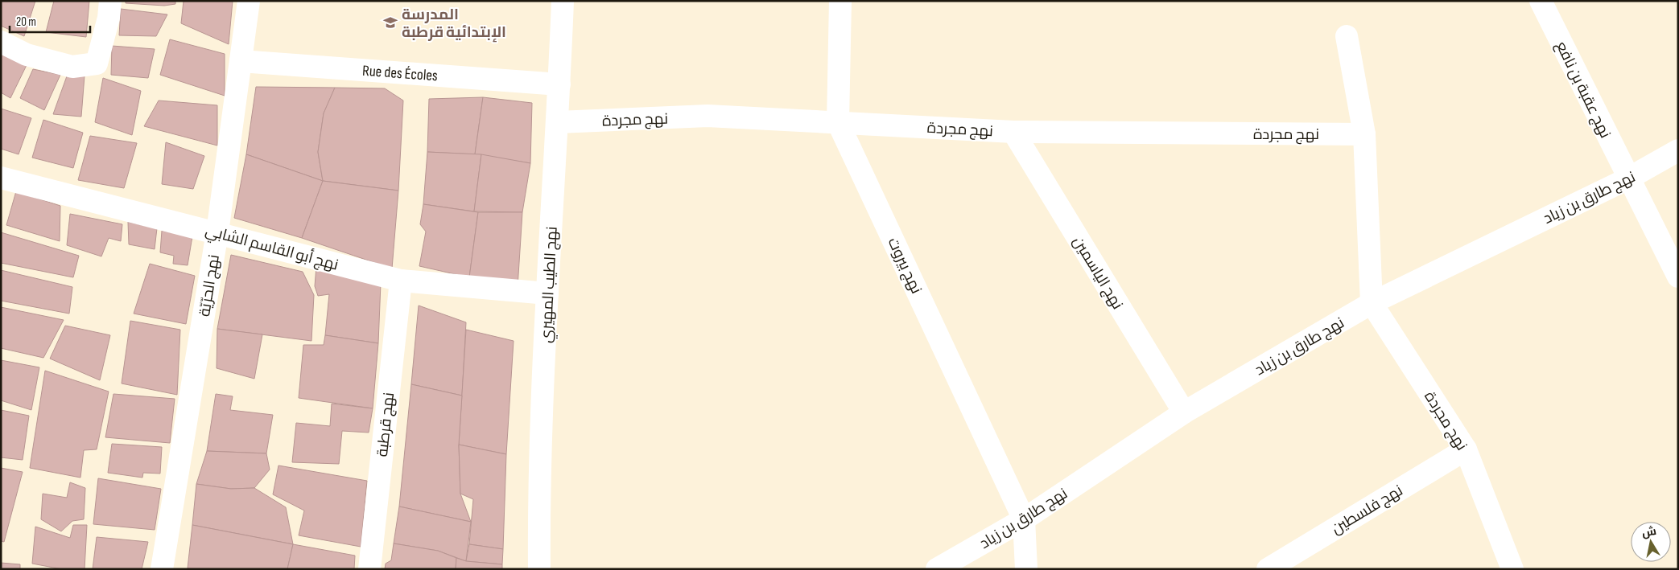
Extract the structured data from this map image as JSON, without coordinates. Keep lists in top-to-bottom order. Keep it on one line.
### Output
{"streets":{"street":["Rue des Écoles","نهج عقبة بن نافع","نهج مجردة","نهج طارق بن زياد","نهج أبو القاسم الشابي","نهج بيروت","نهج الياسمين","نهج الطيب المهيري","نهج الحرّيّة","نهج قرطبة","نهج فلسطين"]},"crossings":[["Rue des Écoles","نهج الطيب المهيري"],["Rue des Écoles","نهج الحرّيّة"],["نهج عقبة بن نافع","نهج طارق بن زياد"],["نهج مجردة","نهج طارق بن زياد"],["نهج مجردة","نهج بيروت"],["نهج مجردة","نهج الياسمين"],["نهج مجردة","نهج الطيب المهيري"],["نهج مجردة","نهج فلسطين"],["نهج طارق بن زياد","نهج بيروت"],["نهج طارق بن زياد","نهج الياسمين"],["نهج أبو القاسم الشابي","نهج الطيب المهيري"],["نهج أبو القاسم الشابي","نهج الحرّيّة"],["نهج أبو القاسم الشابي","نهج قرطبة"]],"places":{"school or university":["المدرسة الإبتدائية قرطبة"]},"scale_bar":"20 m","north":"top"}
